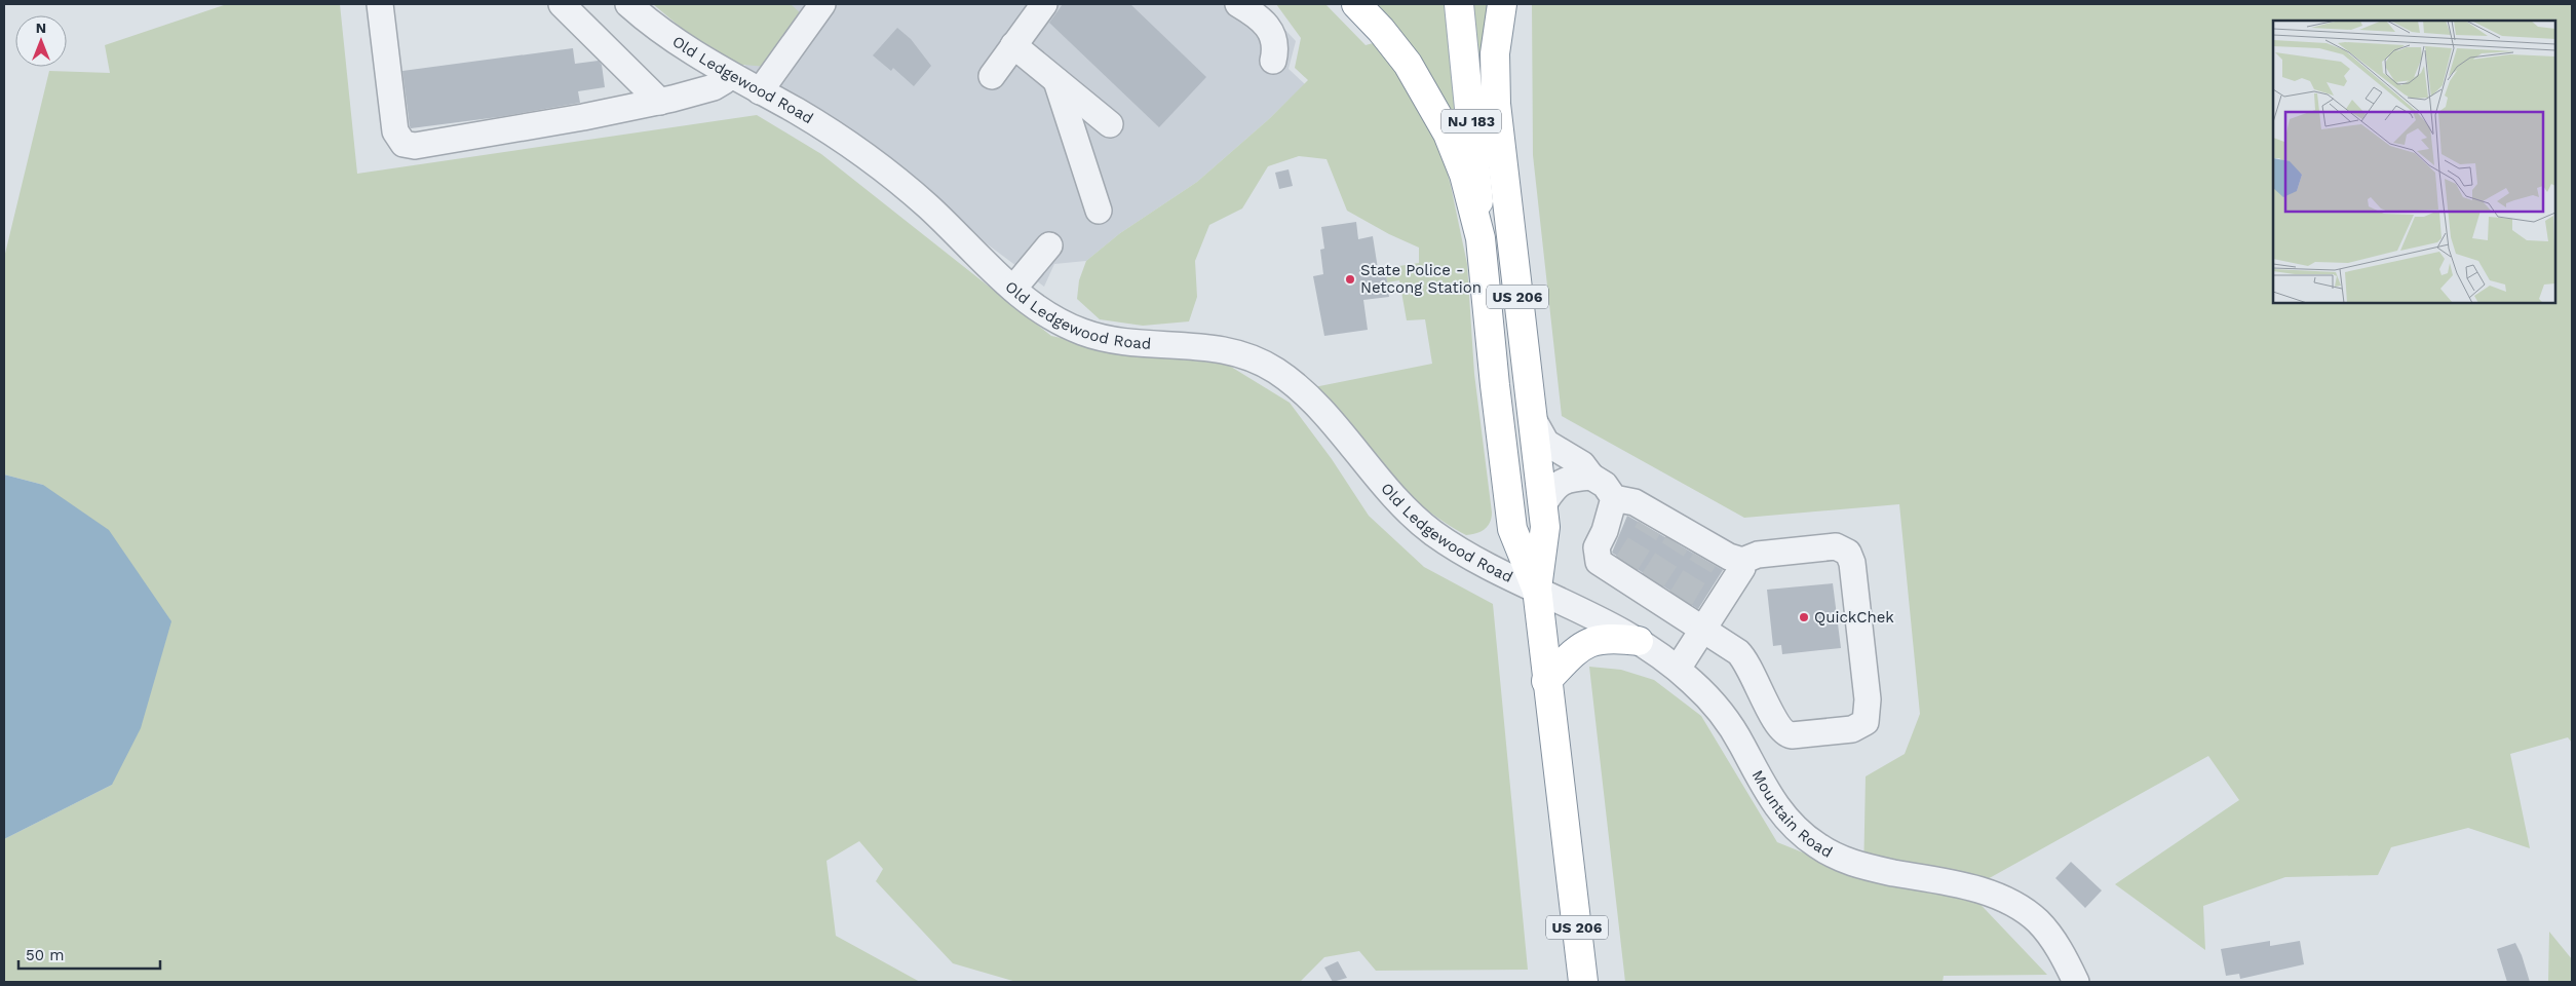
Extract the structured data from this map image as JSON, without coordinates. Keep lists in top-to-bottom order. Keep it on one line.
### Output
{"streets":{"main road":["NJ 183","US 206"],"street":["Old Ledgewood Road","Mountain Road"]},"crossings":[["Old Ledgewood Road","US 206"],["Old Ledgewood Road","Mountain Road"],["NJ 183","US 206"],["US 206","Mountain Road"]],"places":["State Police - Netcong Station","QuickChek"],"scale_bar":"50 m","north":"top"}
